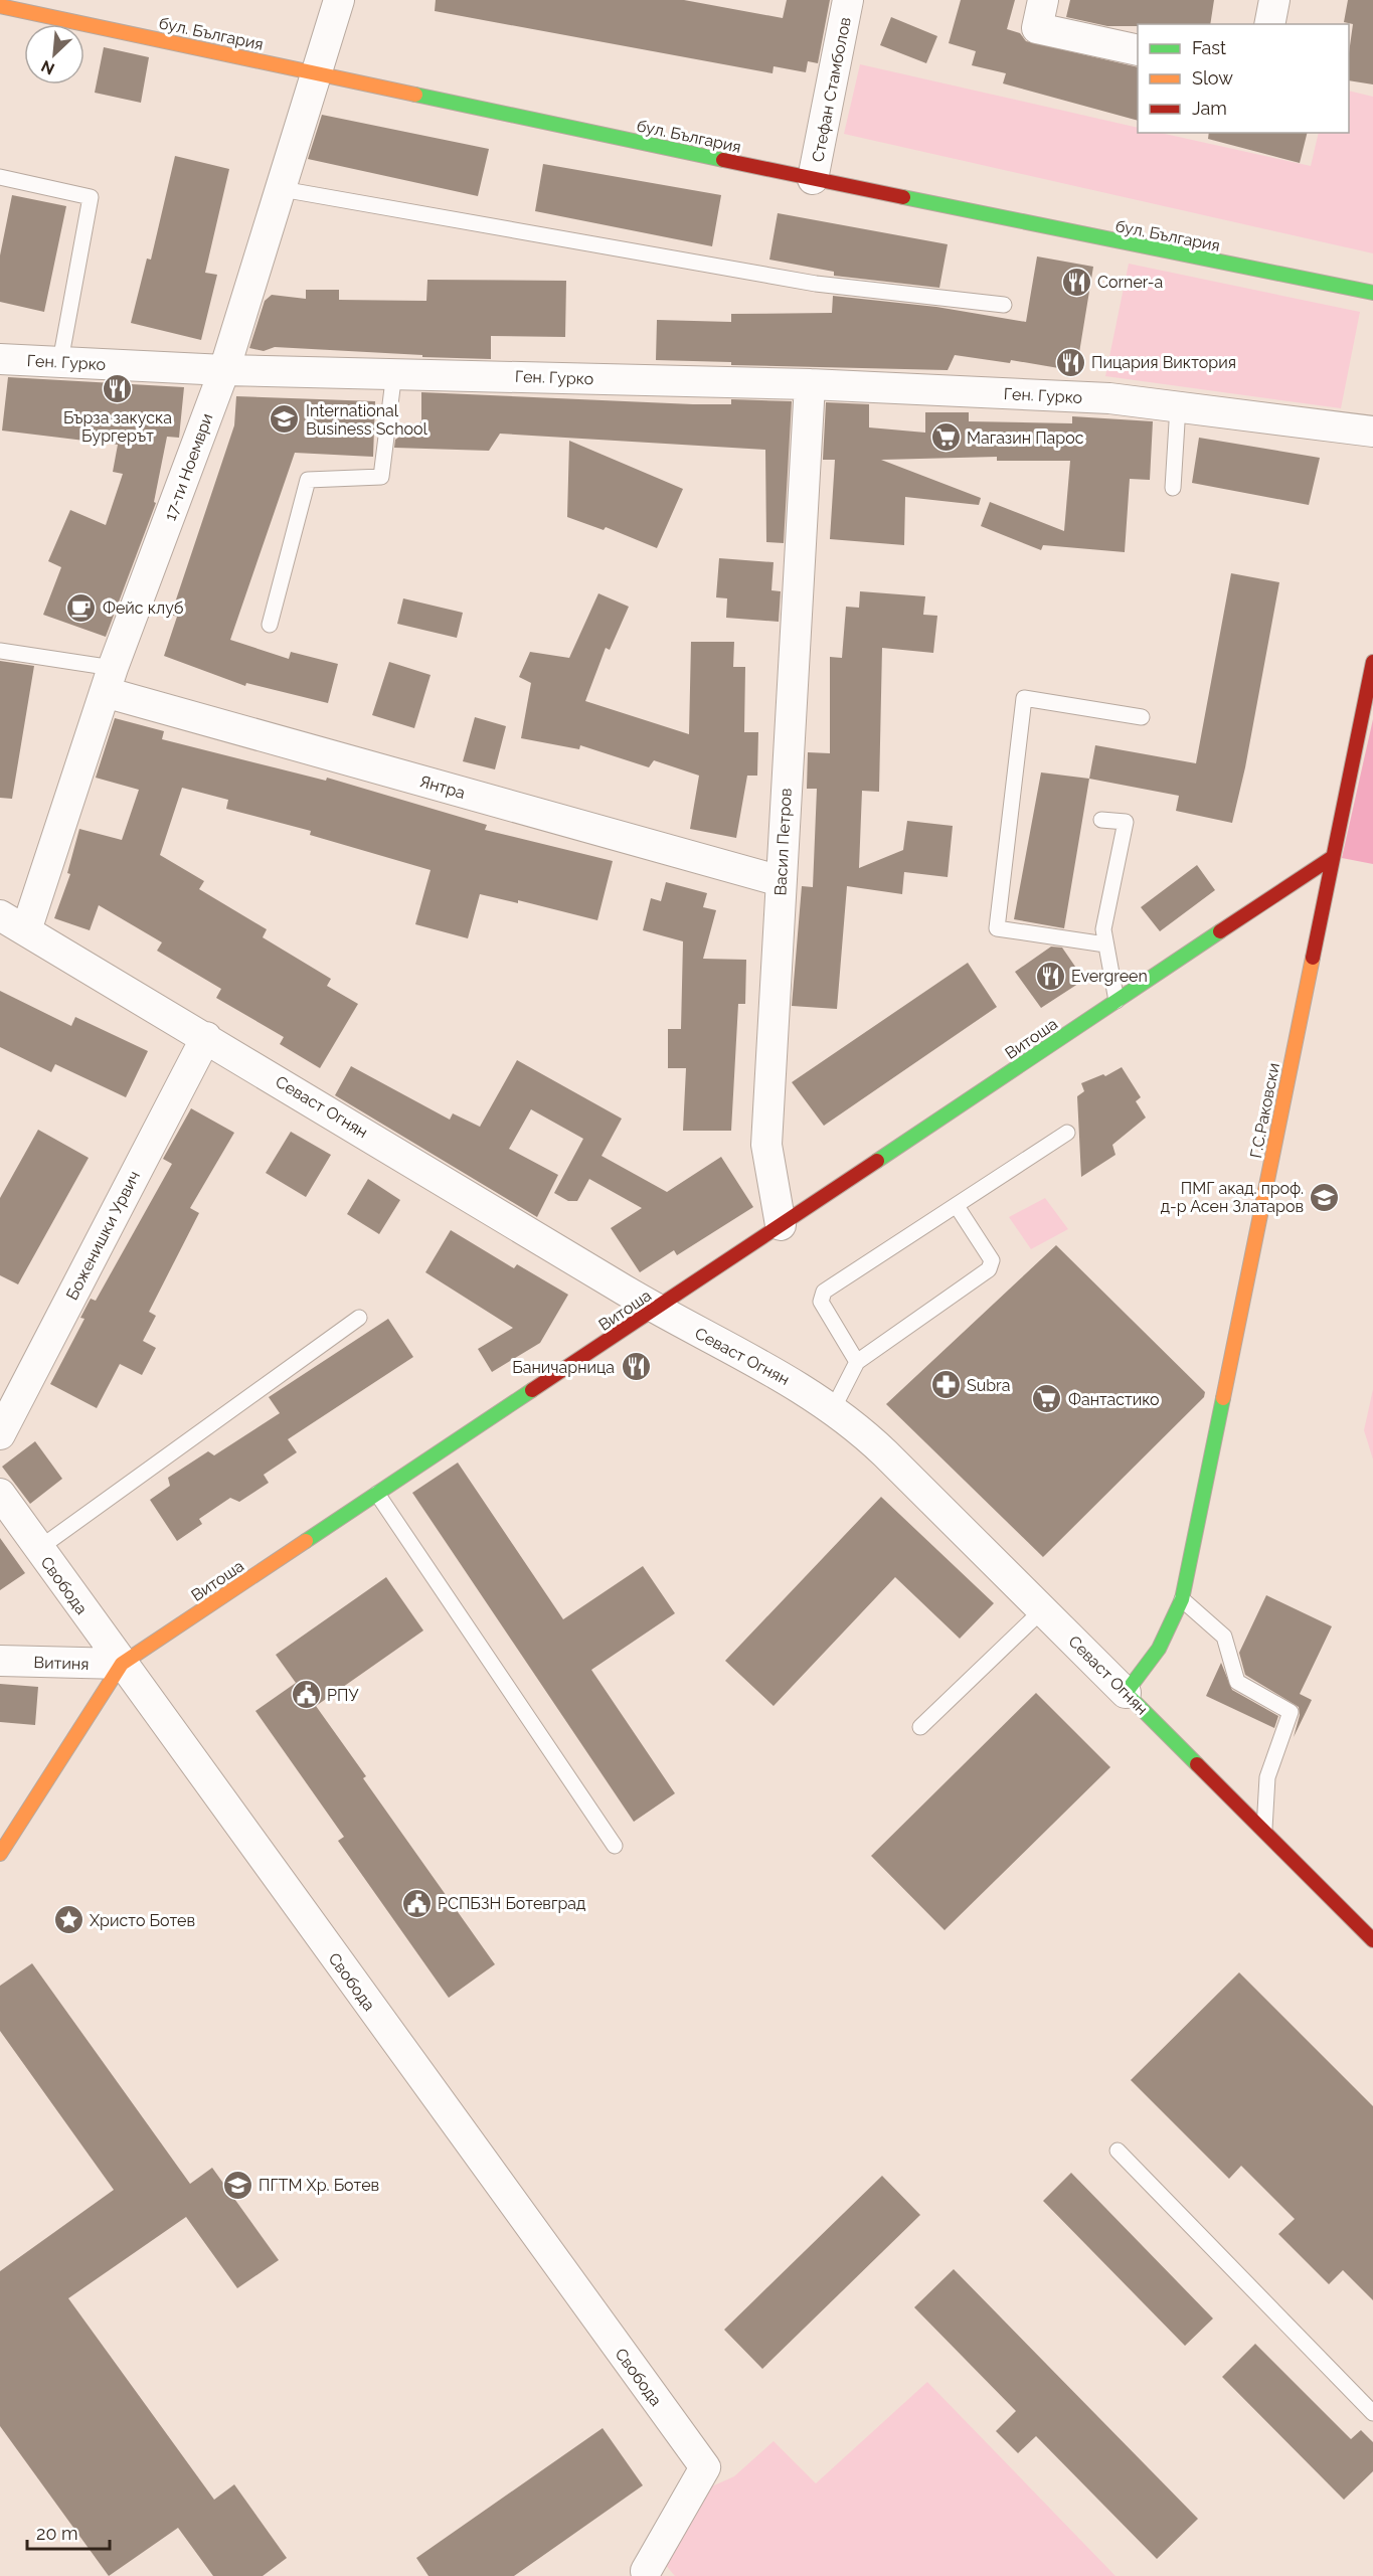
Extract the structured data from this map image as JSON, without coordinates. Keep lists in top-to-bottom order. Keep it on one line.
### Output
{"streets":{"street":["бул. България","Стефан Стамболов","Ген. Гурко","17-ти Ноември","Янтра","Васил Петров","Витоша","Севаст Огнян","Г.С.Раковски","Боженишки Урвич","Свобода","Витиня"]},"crossings":[["бул. България","Стефан Стамболов"],["бул. България","17-ти Ноември"],["Ген. Гурко","17-ти Ноември"],["Ген. Гурко","Васил Петров"],["17-ти Ноември","Янтра"],["17-ти Ноември","Севаст Огнян"],["Янтра","Васил Петров"],["Васил Петров","Витоша"],["Витоша","Севаст Огнян"],["Витоша","Г.С.Раковски"],["Витоша","Свобода"],["Витоша","Витиня"],["Севаст Огнян","Г.С.Раковски"],["Севаст Огнян","Боженишки Урвич"],["Свобода","Витиня"]],"places":{"restaurant":["Corner-a","Пицария Виктория","Бърза закуска Бургерът","Evergreen","Баничарница"],"school or university":["International Business School","ПМГ акад. проф. д-р Асен Златаров","ПГТМ Хр. Ботев"],"supermarket":["Магазин Парос","Фантастико"],"cafe":["Фейс клуб"],"pharmacy":["Subra"],"public building":["РПУ","РСПБЗН Ботевград"],"place":["Христо Ботев"]},"legend":["Fast","Slow","Jam"],"scale_bar":"20 m","north":"bottom left"}
